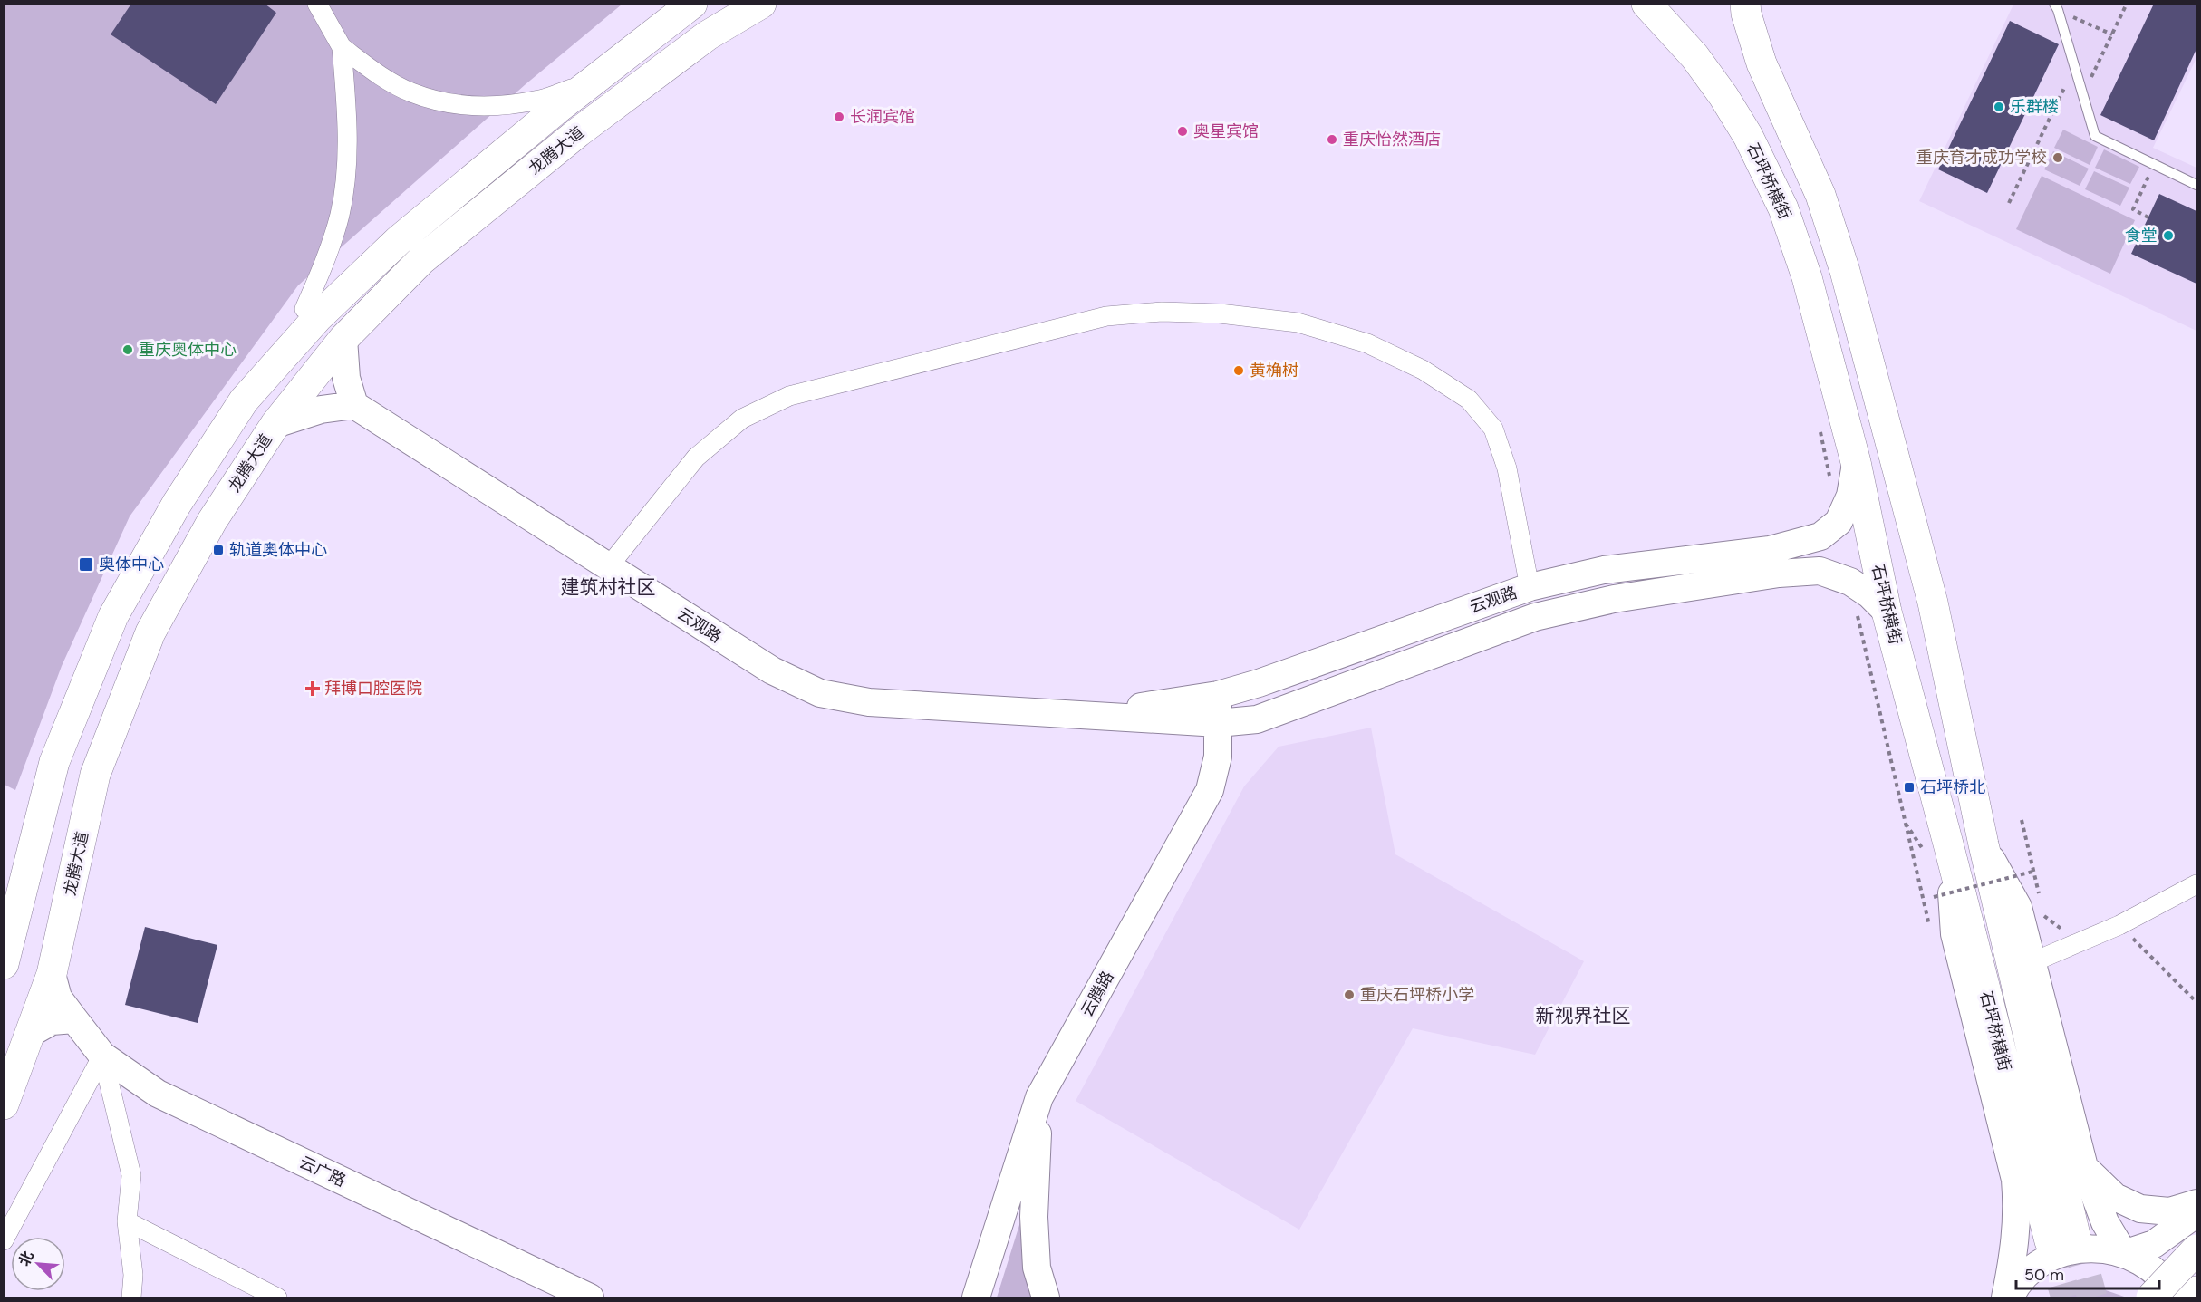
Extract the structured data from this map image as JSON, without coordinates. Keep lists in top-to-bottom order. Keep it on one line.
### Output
{"streets":{"main road":["龙腾大道","石坪桥横街"],"street":["云观路","云腾路","云广路"]},"crossings":[["龙腾大道","云广路"],["石坪桥横街","云观路"],["云观路","云腾路"]],"districts":["建筑村社区","新视界社区"],"places":{"other":["乐群楼","长润宾馆","奥星宾馆","重庆怡然酒店","重庆育才成功学校","食堂","重庆奥体中心","黄桷树","重庆石坪桥小学"],"transit":["轨道奥体中心","奥体中心","石坪桥北"],"health":["拜博口腔医院"]},"scale_bar":"50 m","north":"top left"}
